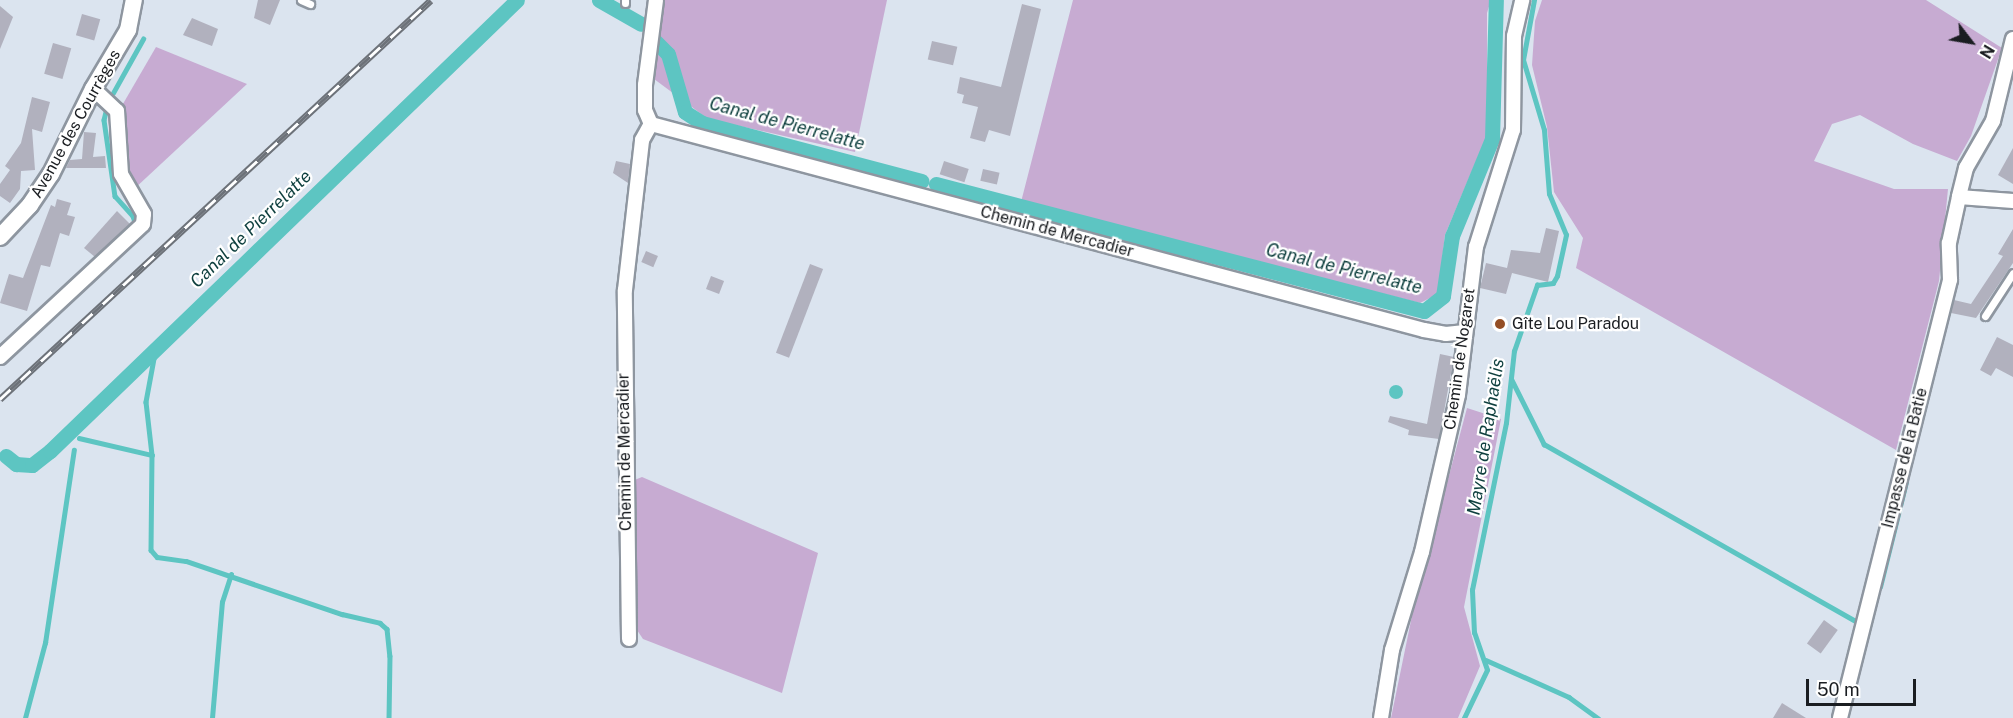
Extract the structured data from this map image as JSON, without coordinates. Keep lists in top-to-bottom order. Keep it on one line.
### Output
{"streets":{"street":["Avenue des Courrèges","Chemin de Mercadier","Chemin de Nogaret","Impasse de la Batie"]},"crossings":[["Chemin de Mercadier","Chemin de Nogaret"]],"water":["Canal de Pierrelatte","Mayre de Raphaëlis"],"places":["Gîte Lou Paradou"],"scale_bar":"50 m","north":"bottom right"}
